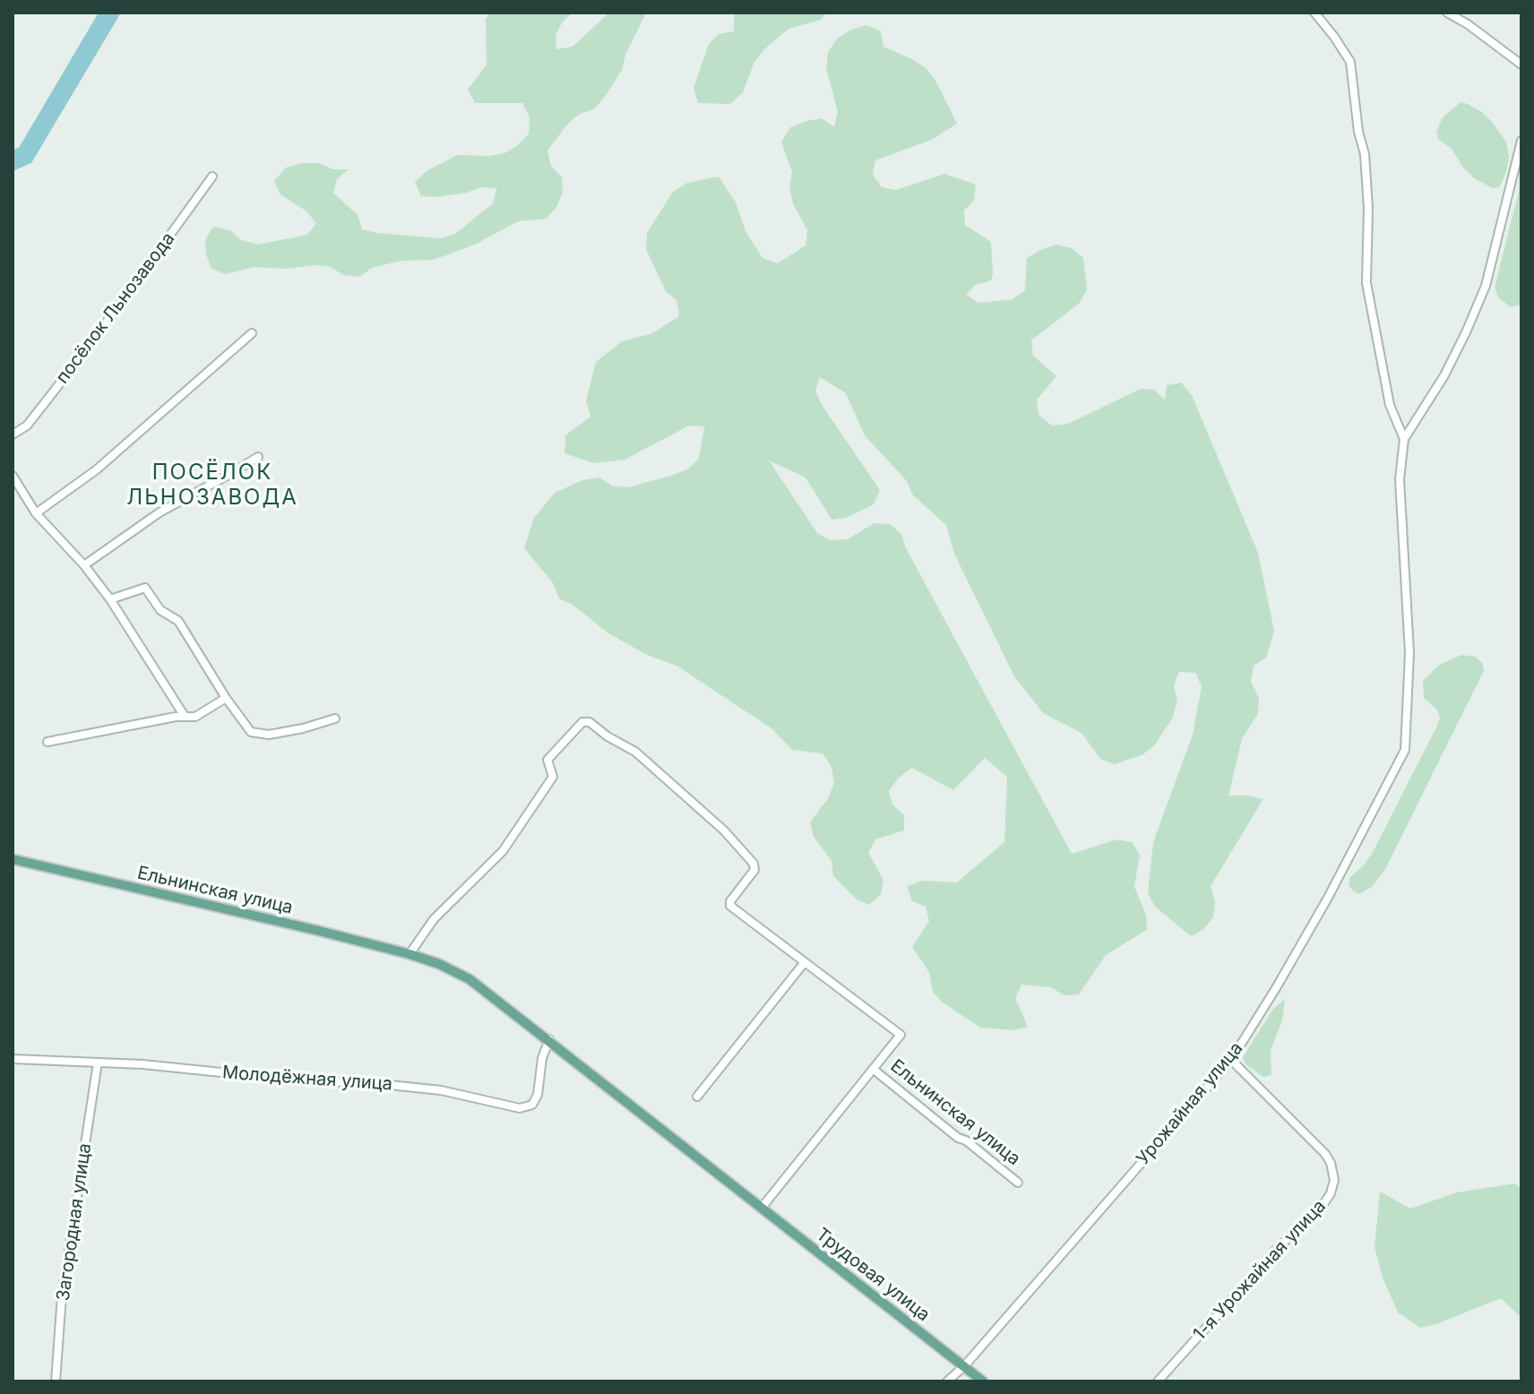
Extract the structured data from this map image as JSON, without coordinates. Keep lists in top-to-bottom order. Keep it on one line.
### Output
{"streets":{"main road":["Ельнинская улица","Трудовая улица"],"street":["посёлок Льнозавода","Молодёжная улица","Урожайная улица","Загородная улица","1-я Урожайная улица"]},"crossings":[["Ельнинская улица","Молодёжная улица"],["Ельнинская улица","Трудовая улица"],["Молодёжная улица","Загородная улица"],["Урожайная улица","1-я Урожайная улица"],["Урожайная улица","Трудовая улица"]],"districts":["ПОСЁЛОК ЛЬНОЗАВОДА"]}
